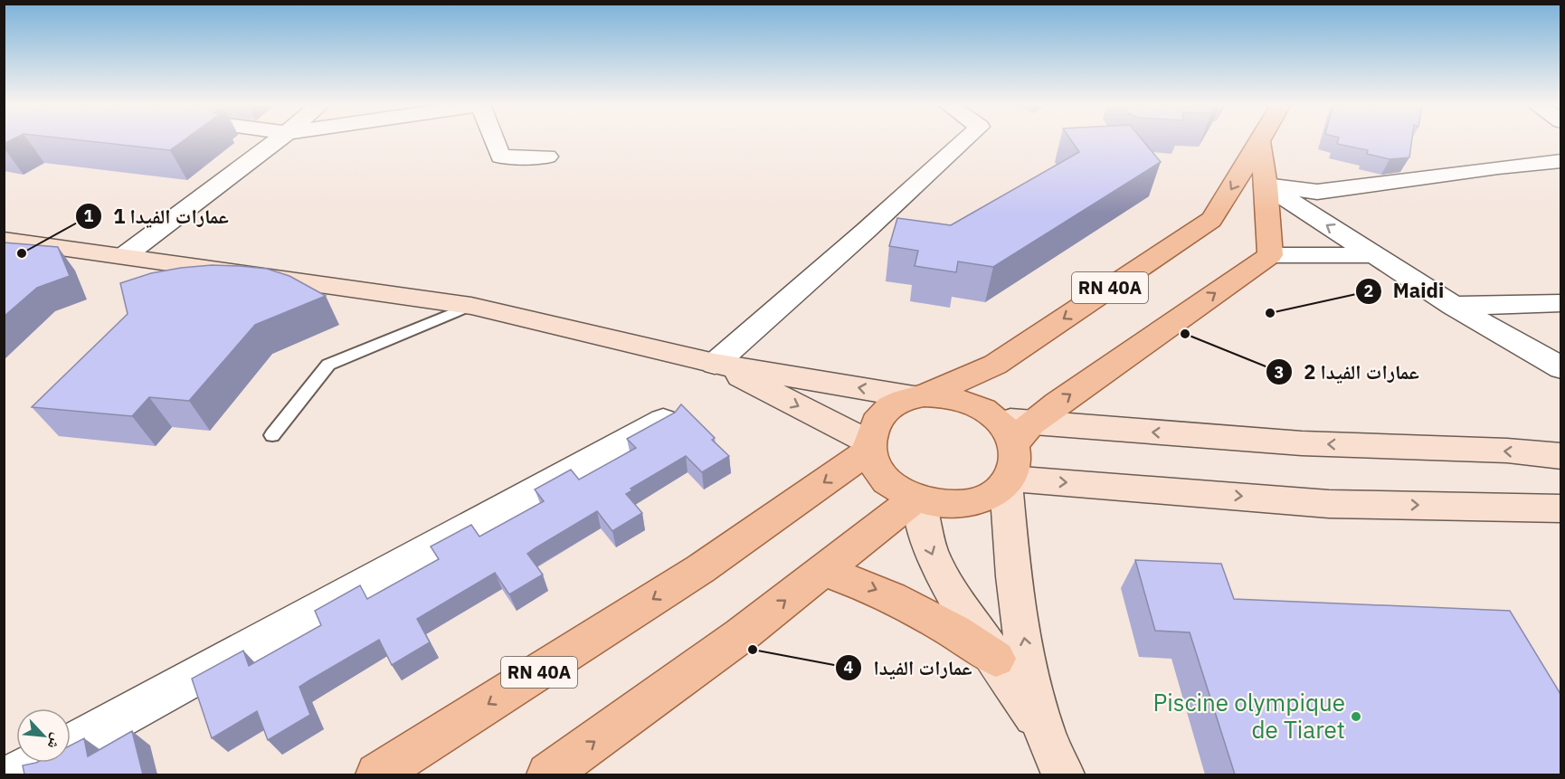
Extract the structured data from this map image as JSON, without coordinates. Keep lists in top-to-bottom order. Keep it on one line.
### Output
{"streets":{"main road":["RN 40A"]},"places":["عمارات الفيدا 1","Maidi","عمارات الفيدا 2","عمارات الفيدا","Piscine olympique de Tiaret"],"north":"bottom right"}
